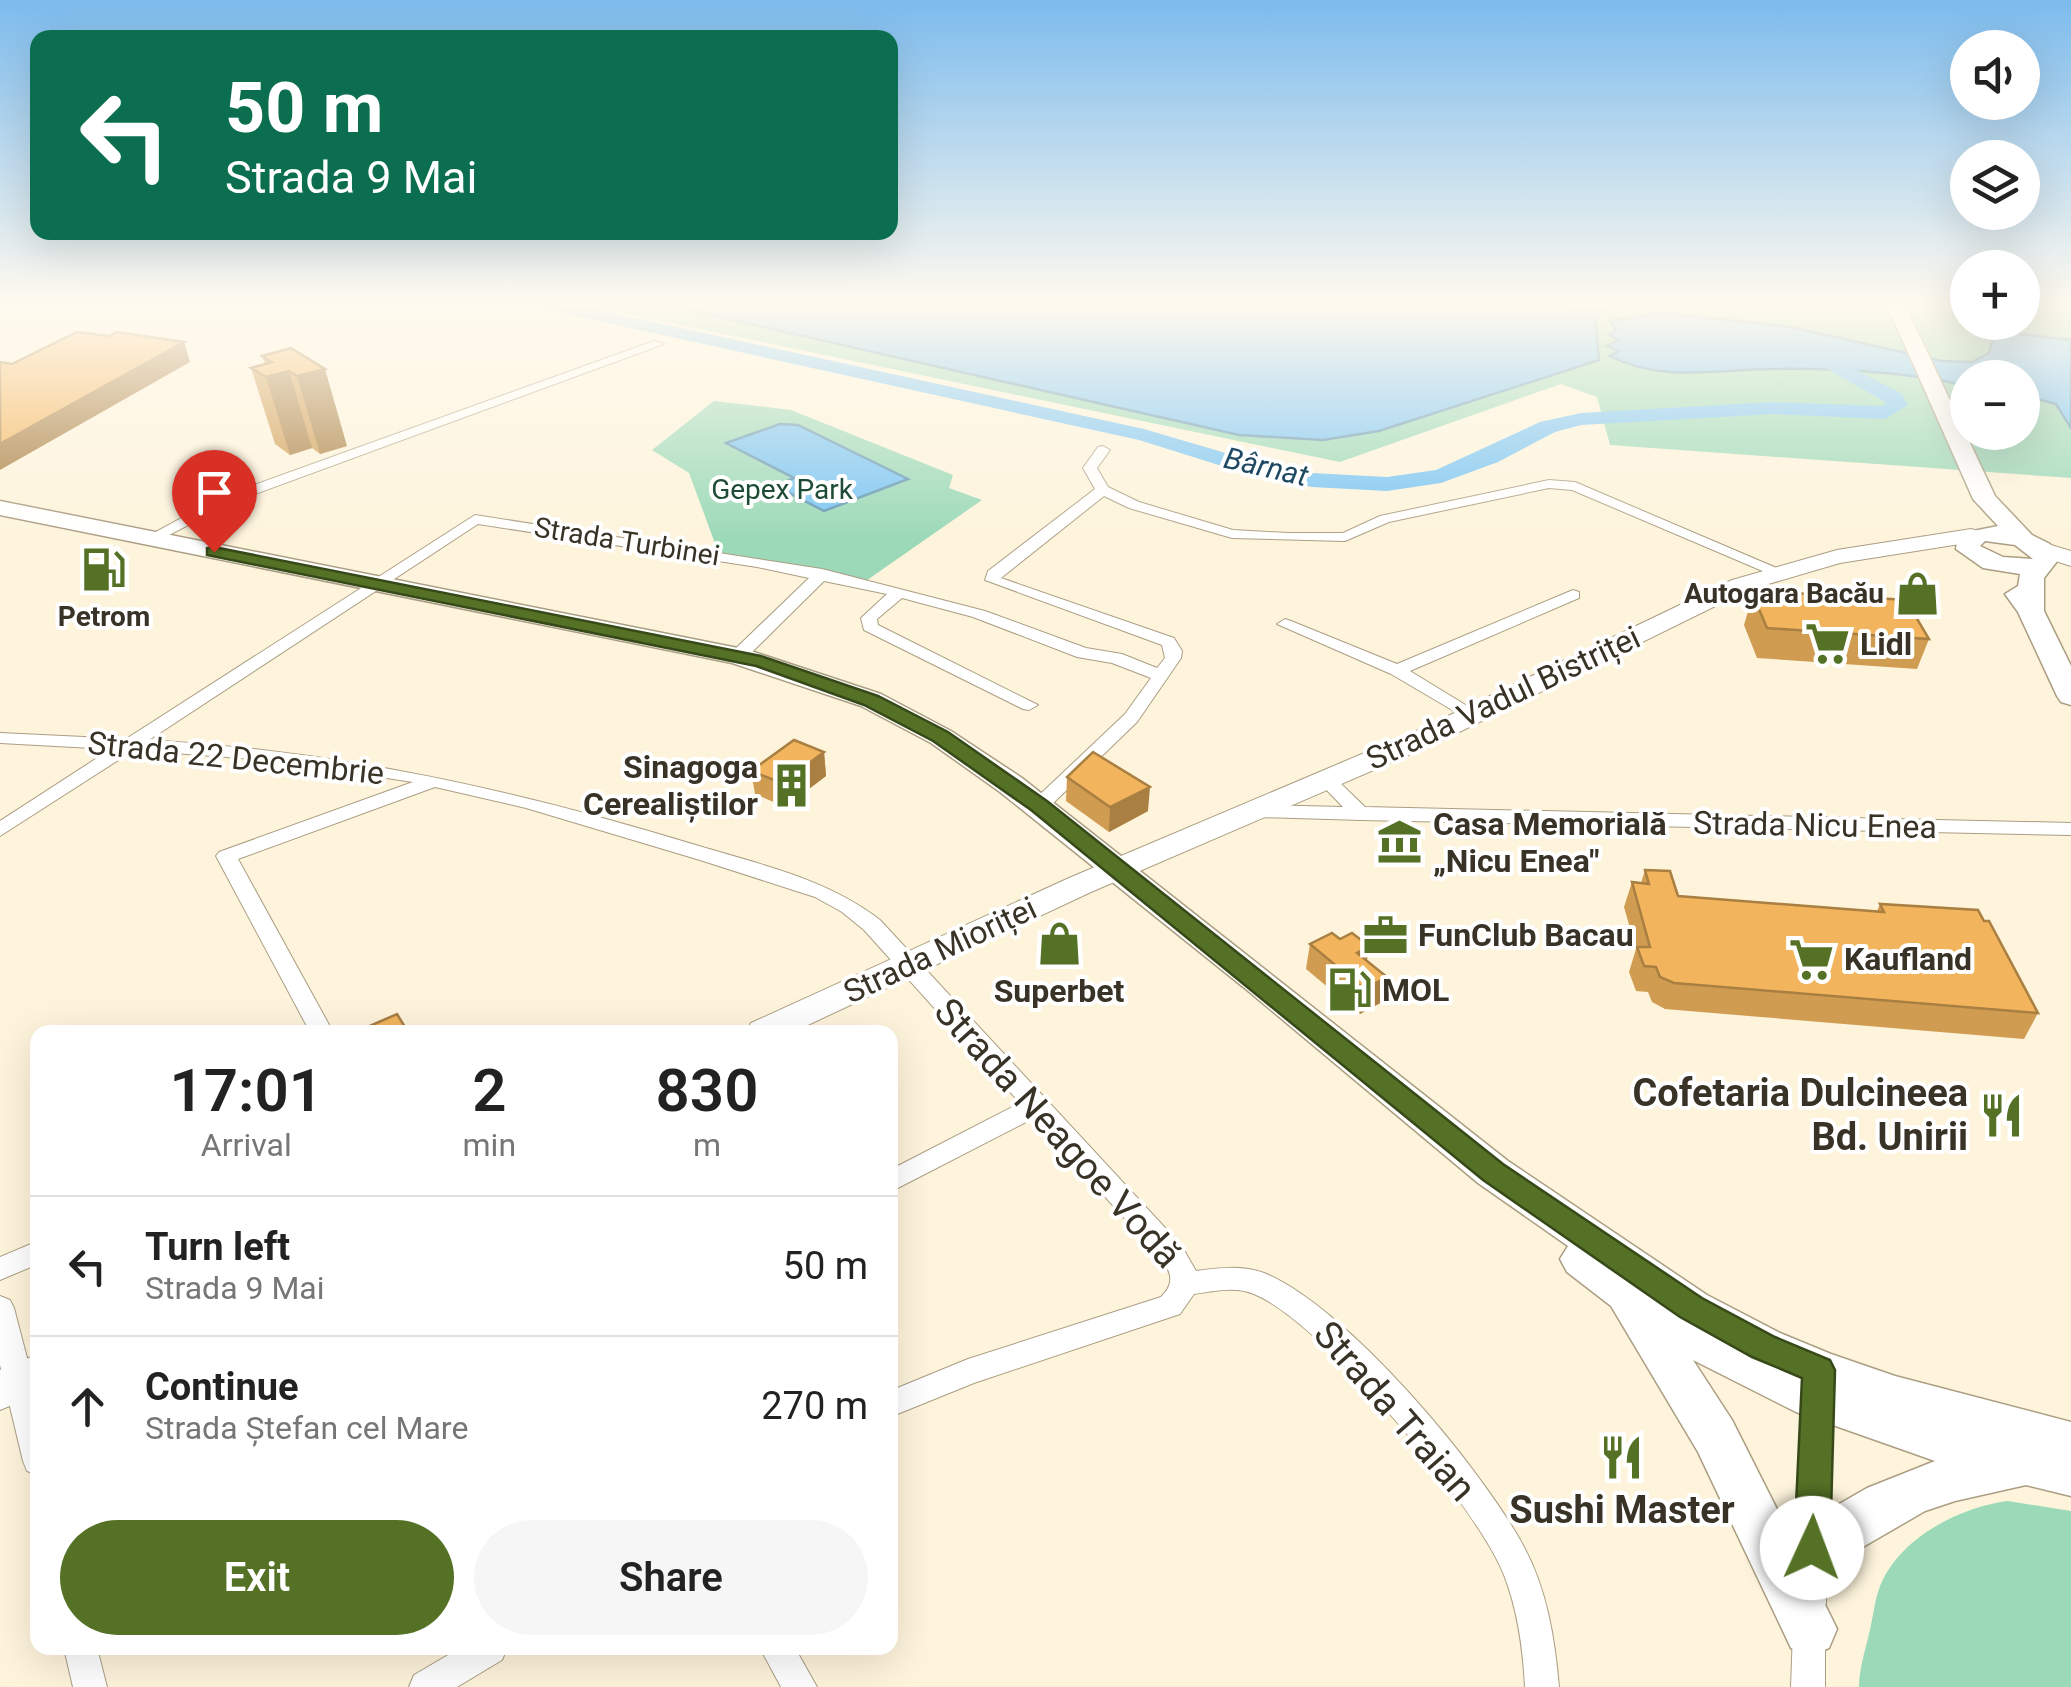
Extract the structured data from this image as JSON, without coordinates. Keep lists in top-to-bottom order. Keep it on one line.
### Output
{"streets":{"main road":["Strada Vadul Bistriței","Strada Mioriței"],"street":["Strada Turbinei","Strada 22 Decembrie","Strada Nicu Enea","Strada Neagoe Vodă","Strada Traian"]},"crossings":[["Strada Turbinei","Strada 22 Decembrie"],["Strada Vadul Bistriței","Strada Nicu Enea"],["Strada Vadul Bistriței","Strada Mioriței"],["Strada 22 Decembrie","Strada Mioriței"],["Strada 22 Decembrie","Strada Neagoe Vodă"],["Strada Mioriței","Strada Neagoe Vodă"],["Strada Neagoe Vodă","Strada Traian"]],"water":["Bârnat"],"parks":["Gepex Park"],"places":{"fuel station":["Petrom","MOL"],"shop":["Autogara Bacău","Superbet"],"supermarket":["Lidl","Kaufland"],"building":["Sinagoga Cerealiștilor"],"museum":["Casa Memorială „Nicu Enea\""],"office":["FunClub Bacau"],"restaurant":["Cofetaria Dulcineea Bd. Unirii","Sushi Master"]},"page":{"map_buttons":["+","−"],"turn":["50 m","Strada 9 Mai"],"eta":["17:01","Arrival","2","min","830","m"],"list":[{"name":"Turn left","note":"Strada 9 Mai","value":"50 m"},{"name":"Continue","note":"Strada Ștefan cel Mare","value":"270 m"}],"buttons":["Exit","Share"]}}
